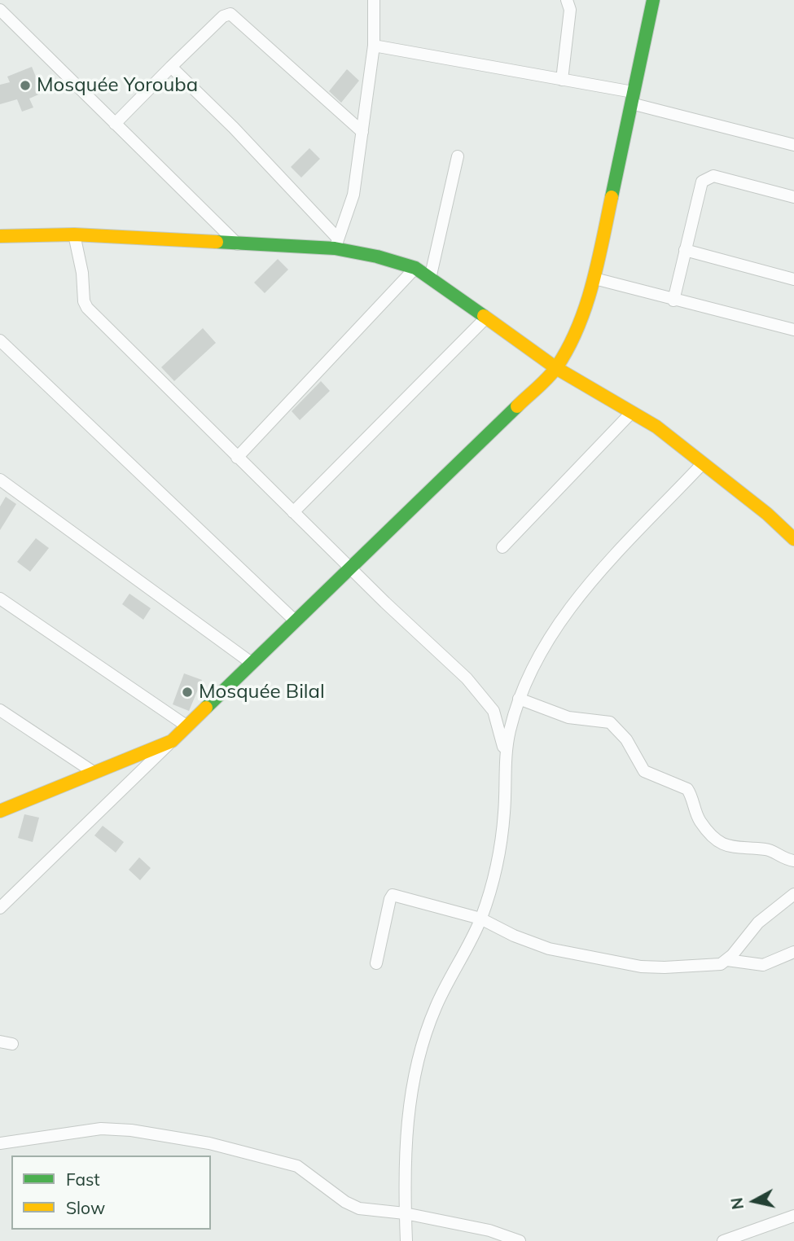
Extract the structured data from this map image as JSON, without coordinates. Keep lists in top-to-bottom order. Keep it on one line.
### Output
{"places":["Mosquée Yorouba","Mosquée Bilal"],"legend":["Fast","Slow"],"north":"left"}
